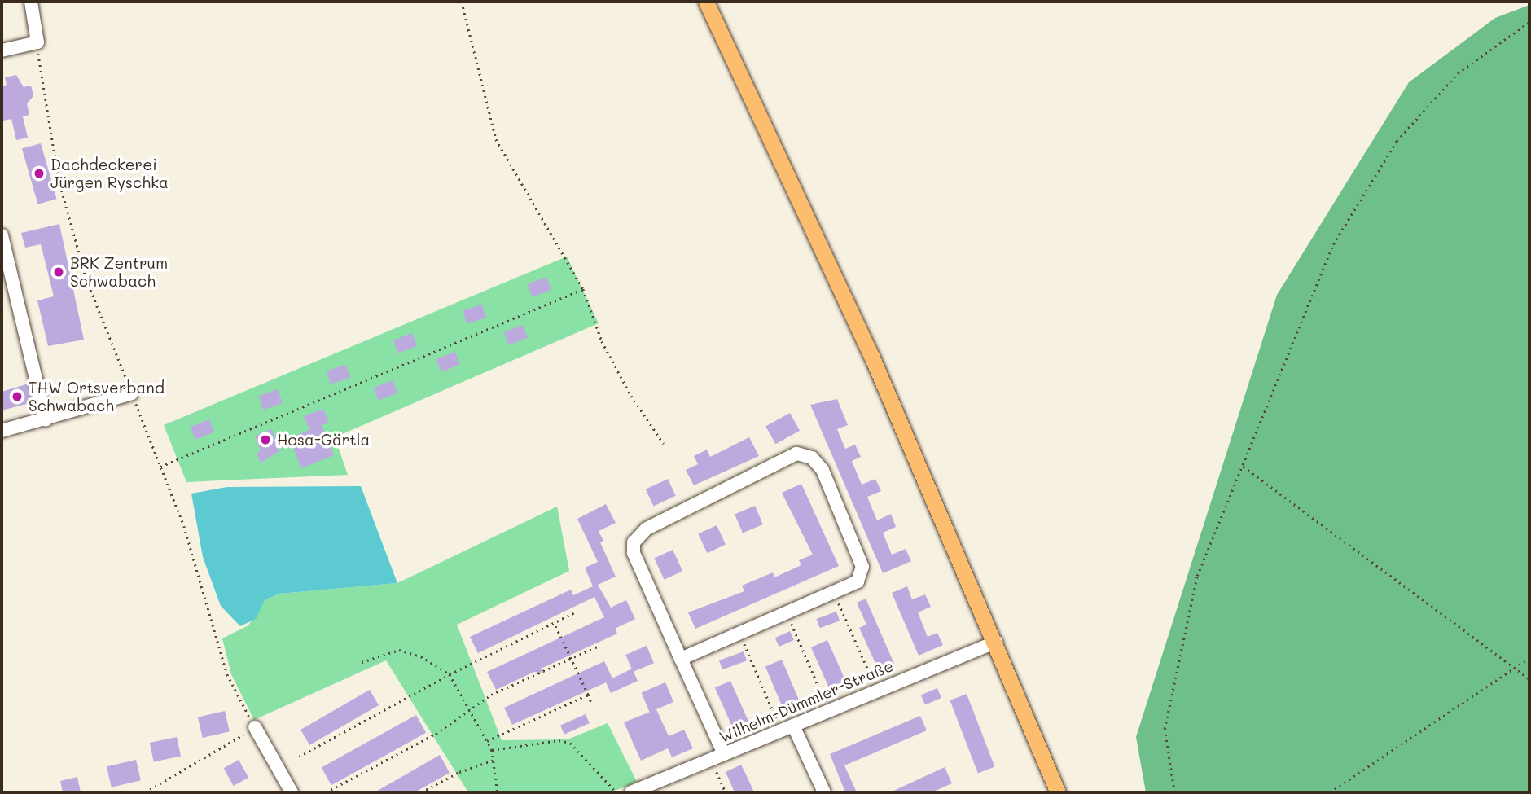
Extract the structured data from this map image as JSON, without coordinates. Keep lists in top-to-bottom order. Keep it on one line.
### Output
{"streets":{"street":["Wilhelm-Dümmler-Straße"]},"places":["Dachdeckerei Jürgen Ryschka","BRK Zentrum Schwabach","THW Ortsverband Schwabach","Hosa-Gärtla"]}
